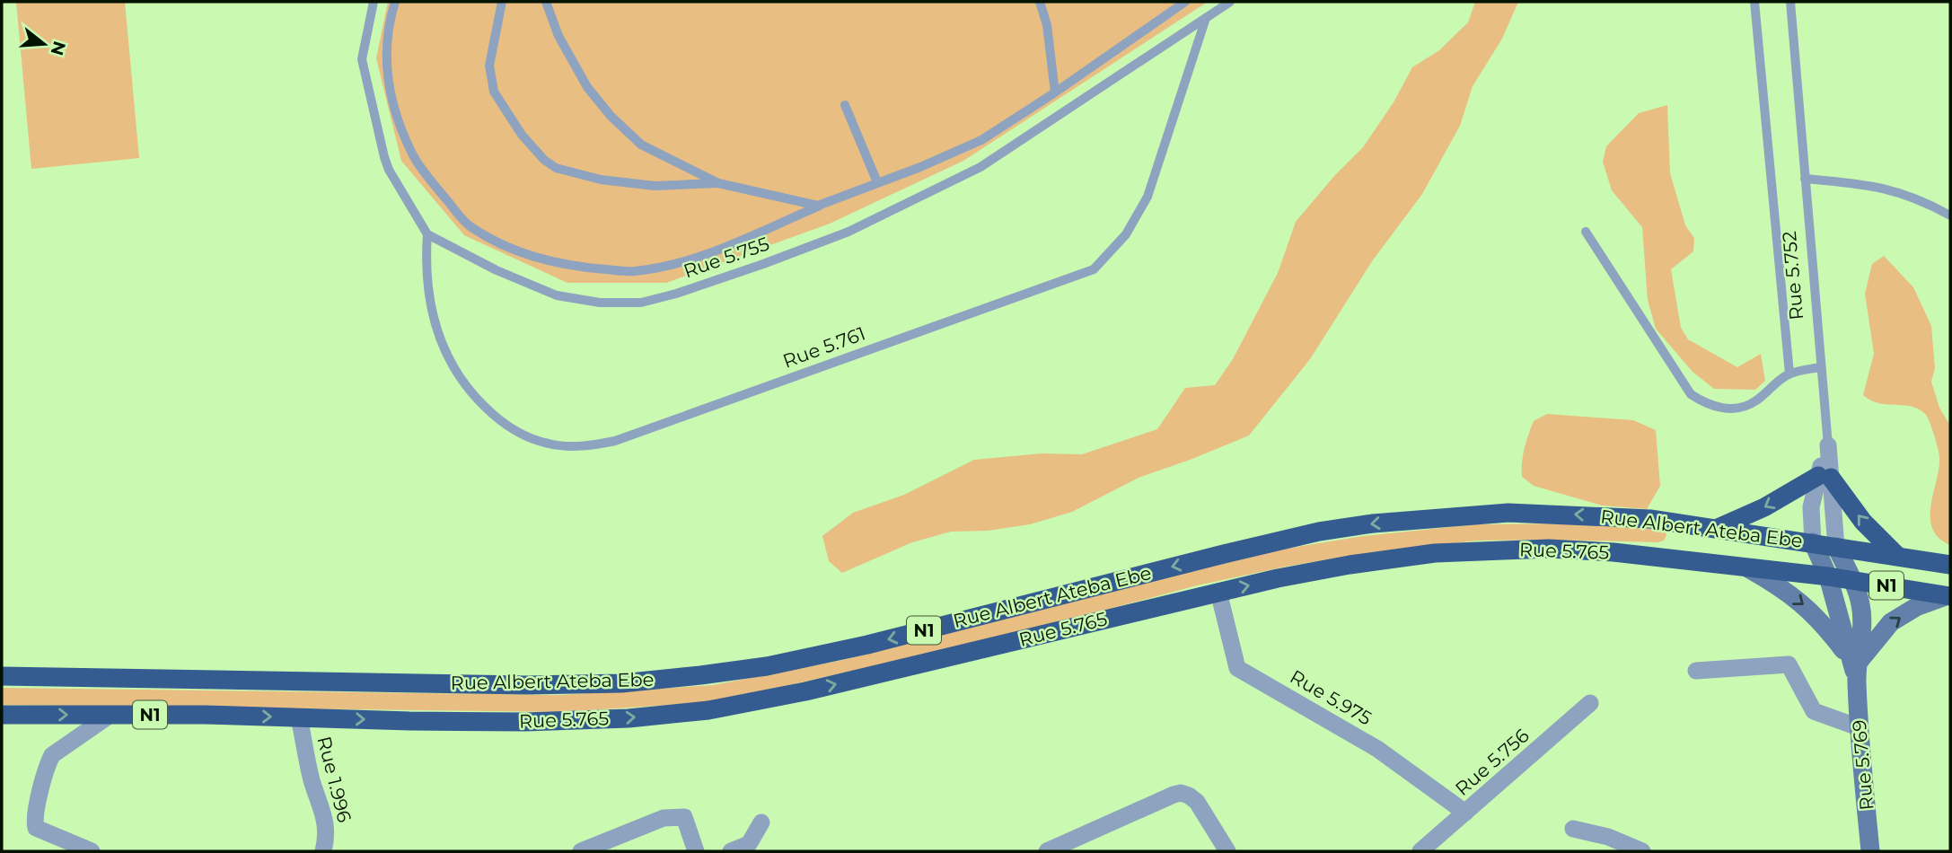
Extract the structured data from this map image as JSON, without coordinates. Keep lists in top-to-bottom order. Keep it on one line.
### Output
{"streets":{"highway":["Rue Albert Ateba Ebe","Rue 5.765","N1"],"main road":["Rue 5.769"],"street":["Rue 5.975","Rue 5.756","Rue 1.996"],"lane":["Rue 5.755","Rue 5.752","Rue 5.761"]},"crossings":[["Rue 5.755","Rue 5.761"],["Rue Albert Ateba Ebe","N1"],["Rue Albert Ateba Ebe","Rue 5.769"],["Rue 5.765","N1"],["Rue 5.765","Rue 5.975"],["Rue 5.765","Rue 5.769"],["Rue 5.765","Rue 1.996"],["N1","Rue 5.769"],["N1","Rue 1.996"],["Rue 5.975","Rue 5.756"]],"one_way":["Rue Albert Ateba Ebe","Rue 5.765"],"north":"right"}
